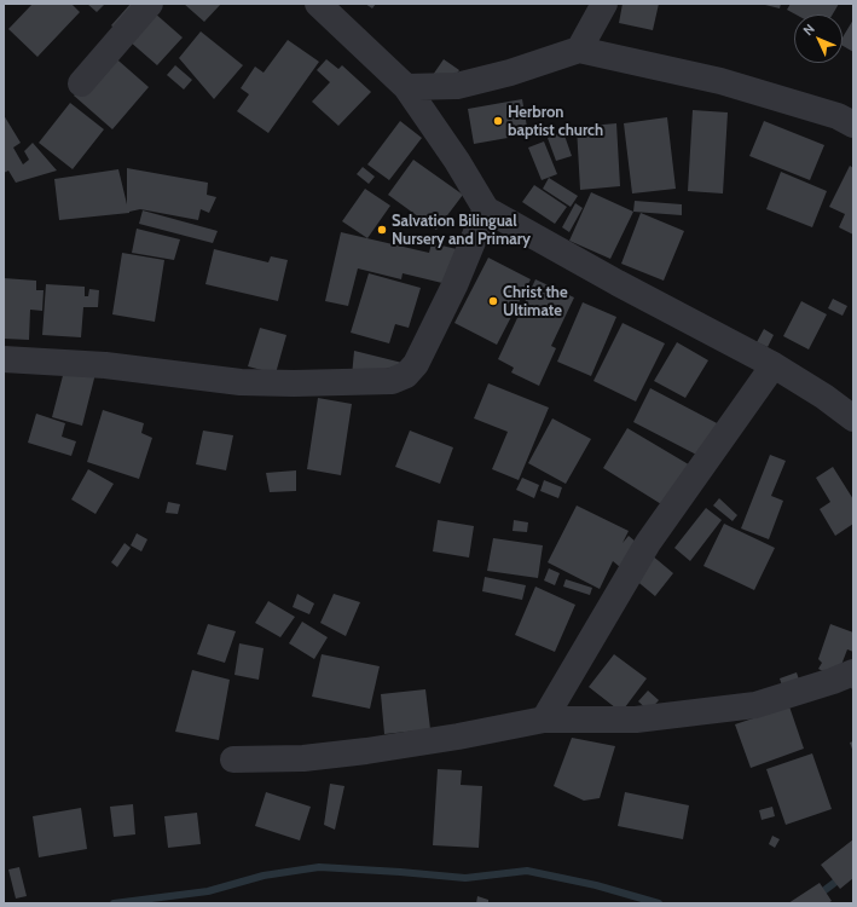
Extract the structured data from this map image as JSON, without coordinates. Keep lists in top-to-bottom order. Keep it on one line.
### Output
{"places":["Herbron baptist church","Salvation Bilingual Nursery and Primary","Christ the Ultimate"],"north":"top left"}
